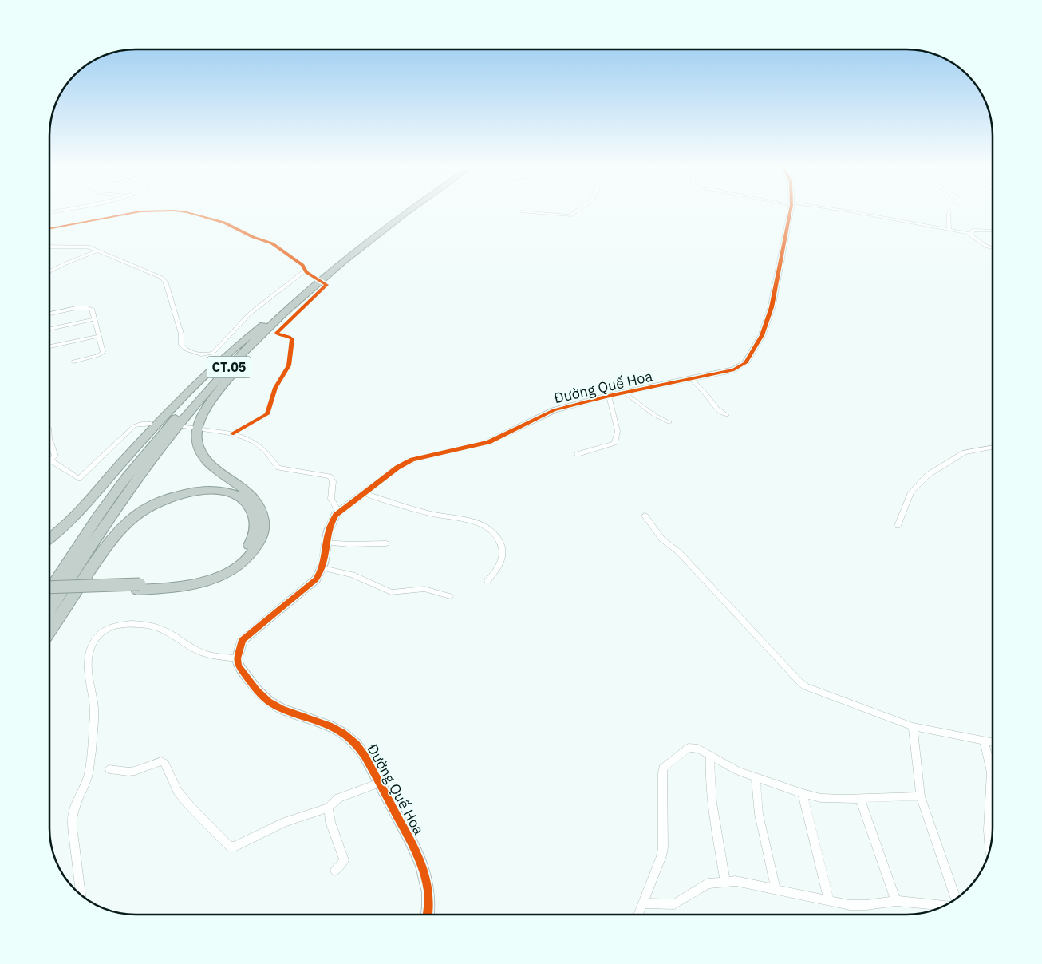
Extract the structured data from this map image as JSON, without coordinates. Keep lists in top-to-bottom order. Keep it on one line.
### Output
{"streets":{"highway":["CT.05"],"street":["Đường Quế Hoa"]}}
